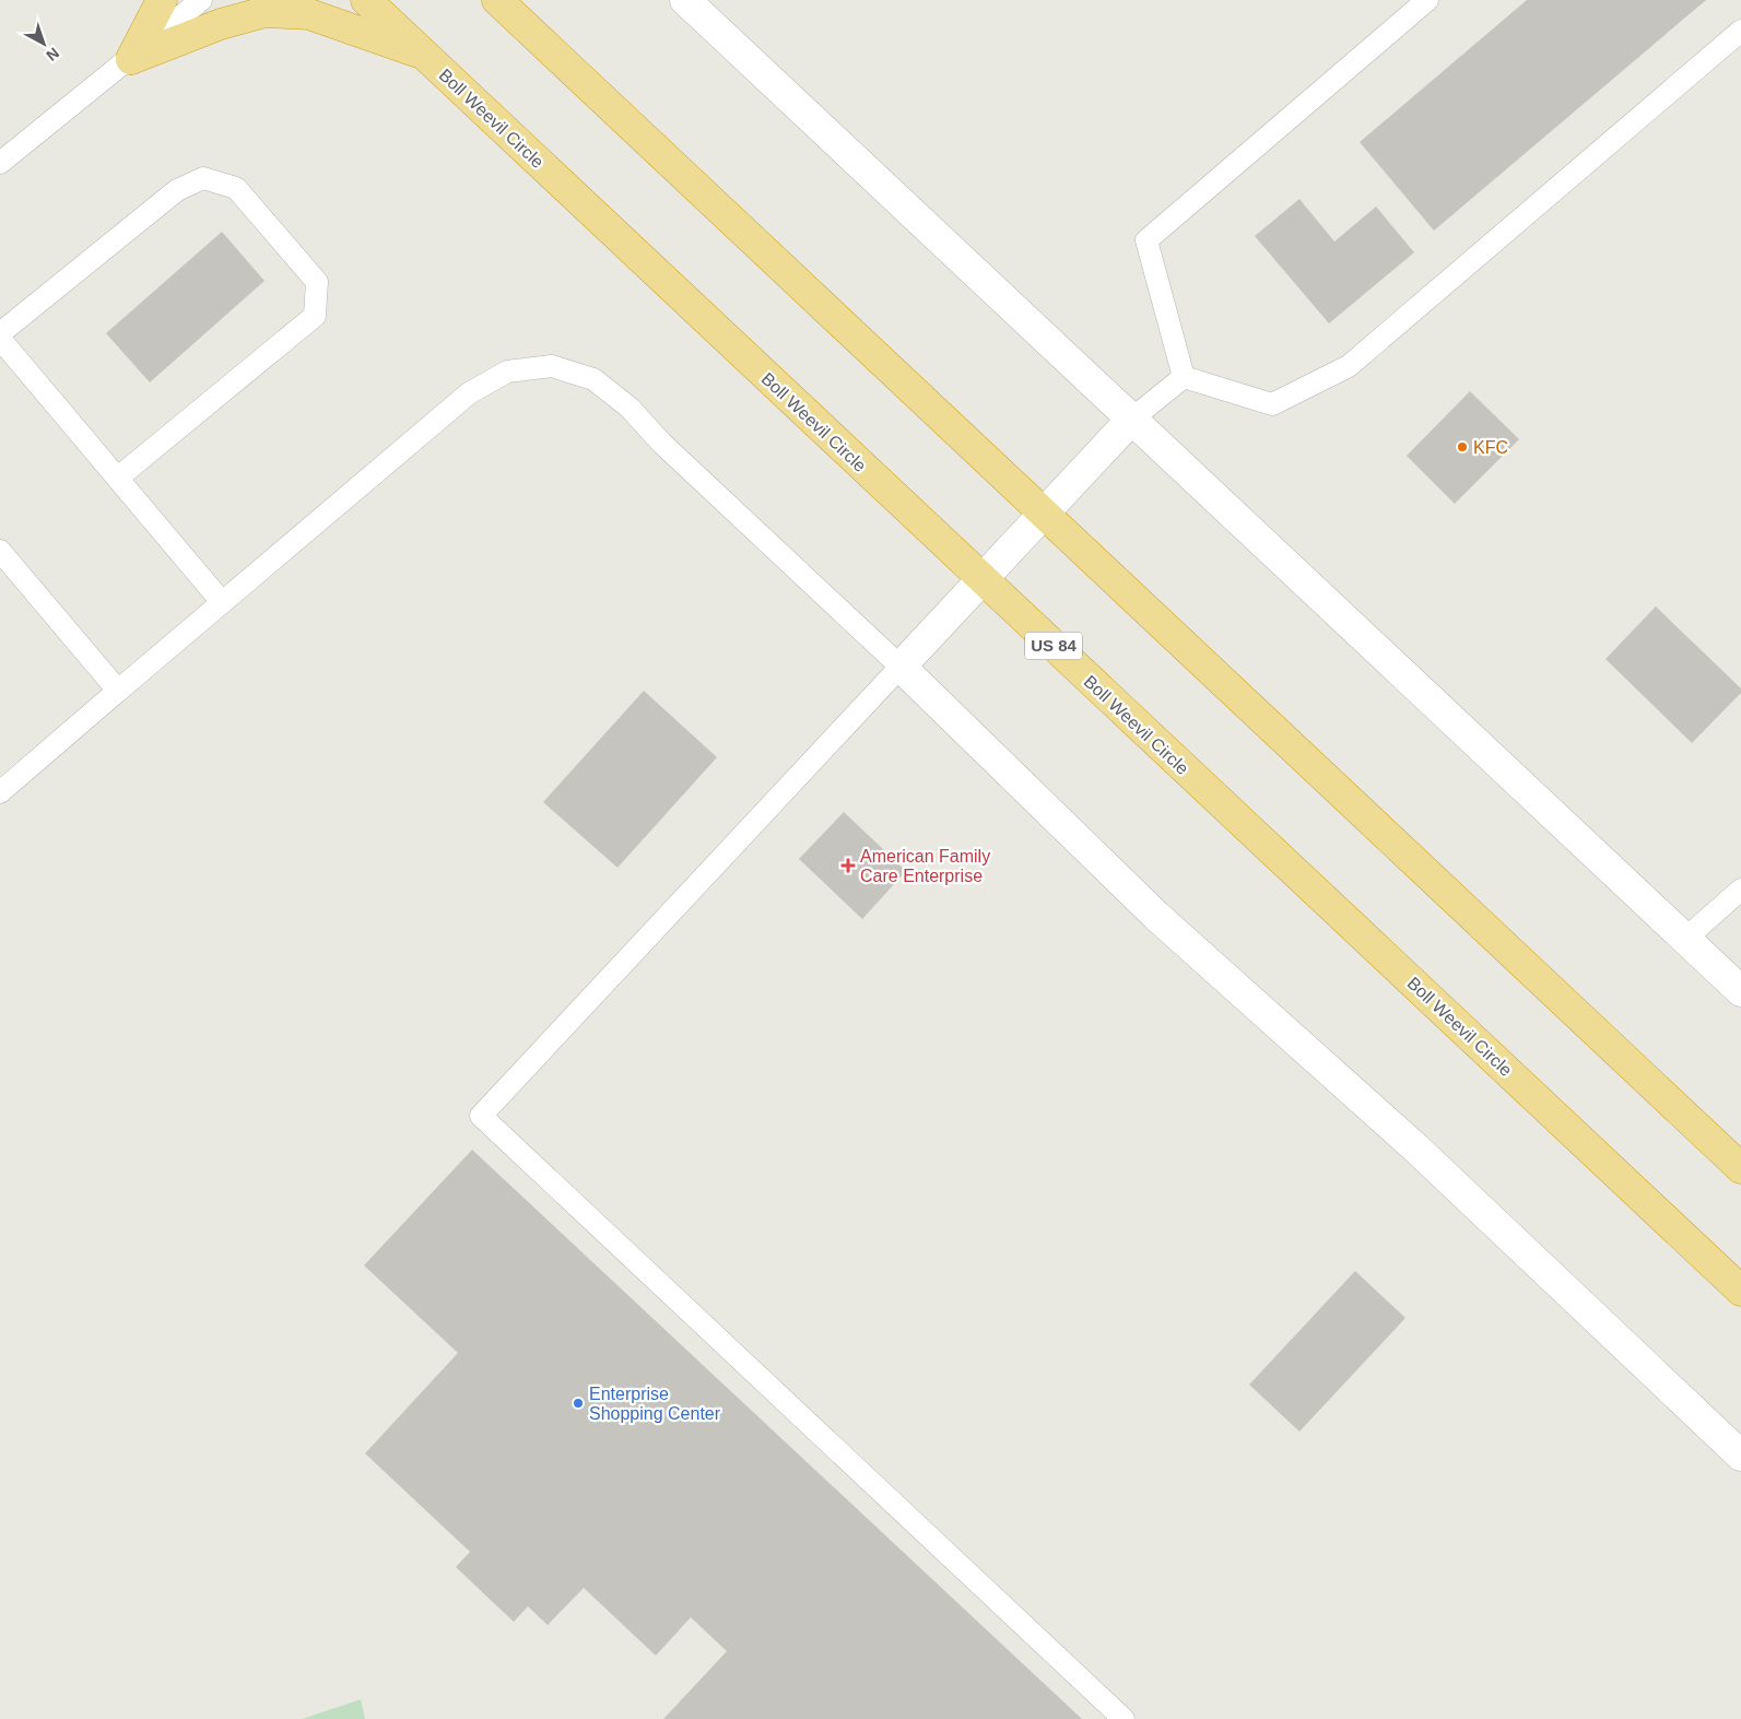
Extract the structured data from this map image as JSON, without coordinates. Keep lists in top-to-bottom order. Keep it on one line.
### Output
{"streets":{"highway":["Boll Weevil Circle","US 84"]},"places":{"other":["KFC","Enterprise Shopping Center"],"health":["American Family Care Enterprise"]},"north":"bottom right"}
